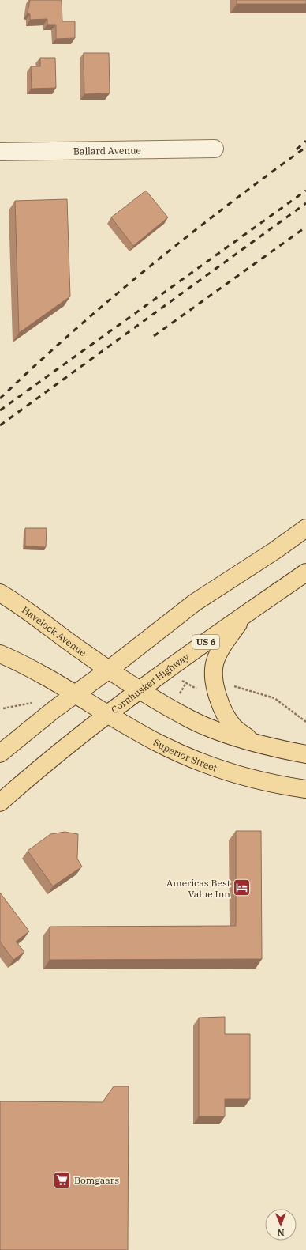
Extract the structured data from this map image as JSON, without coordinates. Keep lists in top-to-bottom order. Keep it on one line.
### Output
{"streets":{"main road":["Havelock Avenue","US 6","Cornhusker Highway","Superior Street"],"street":["Ballard Avenue"]},"crossings":[["Cornhusker Highway","Superior Street"]],"places":{"hotel":["Americas Best Value Inn"],"supermarket":["Bomgaars"]},"north":"bottom"}
